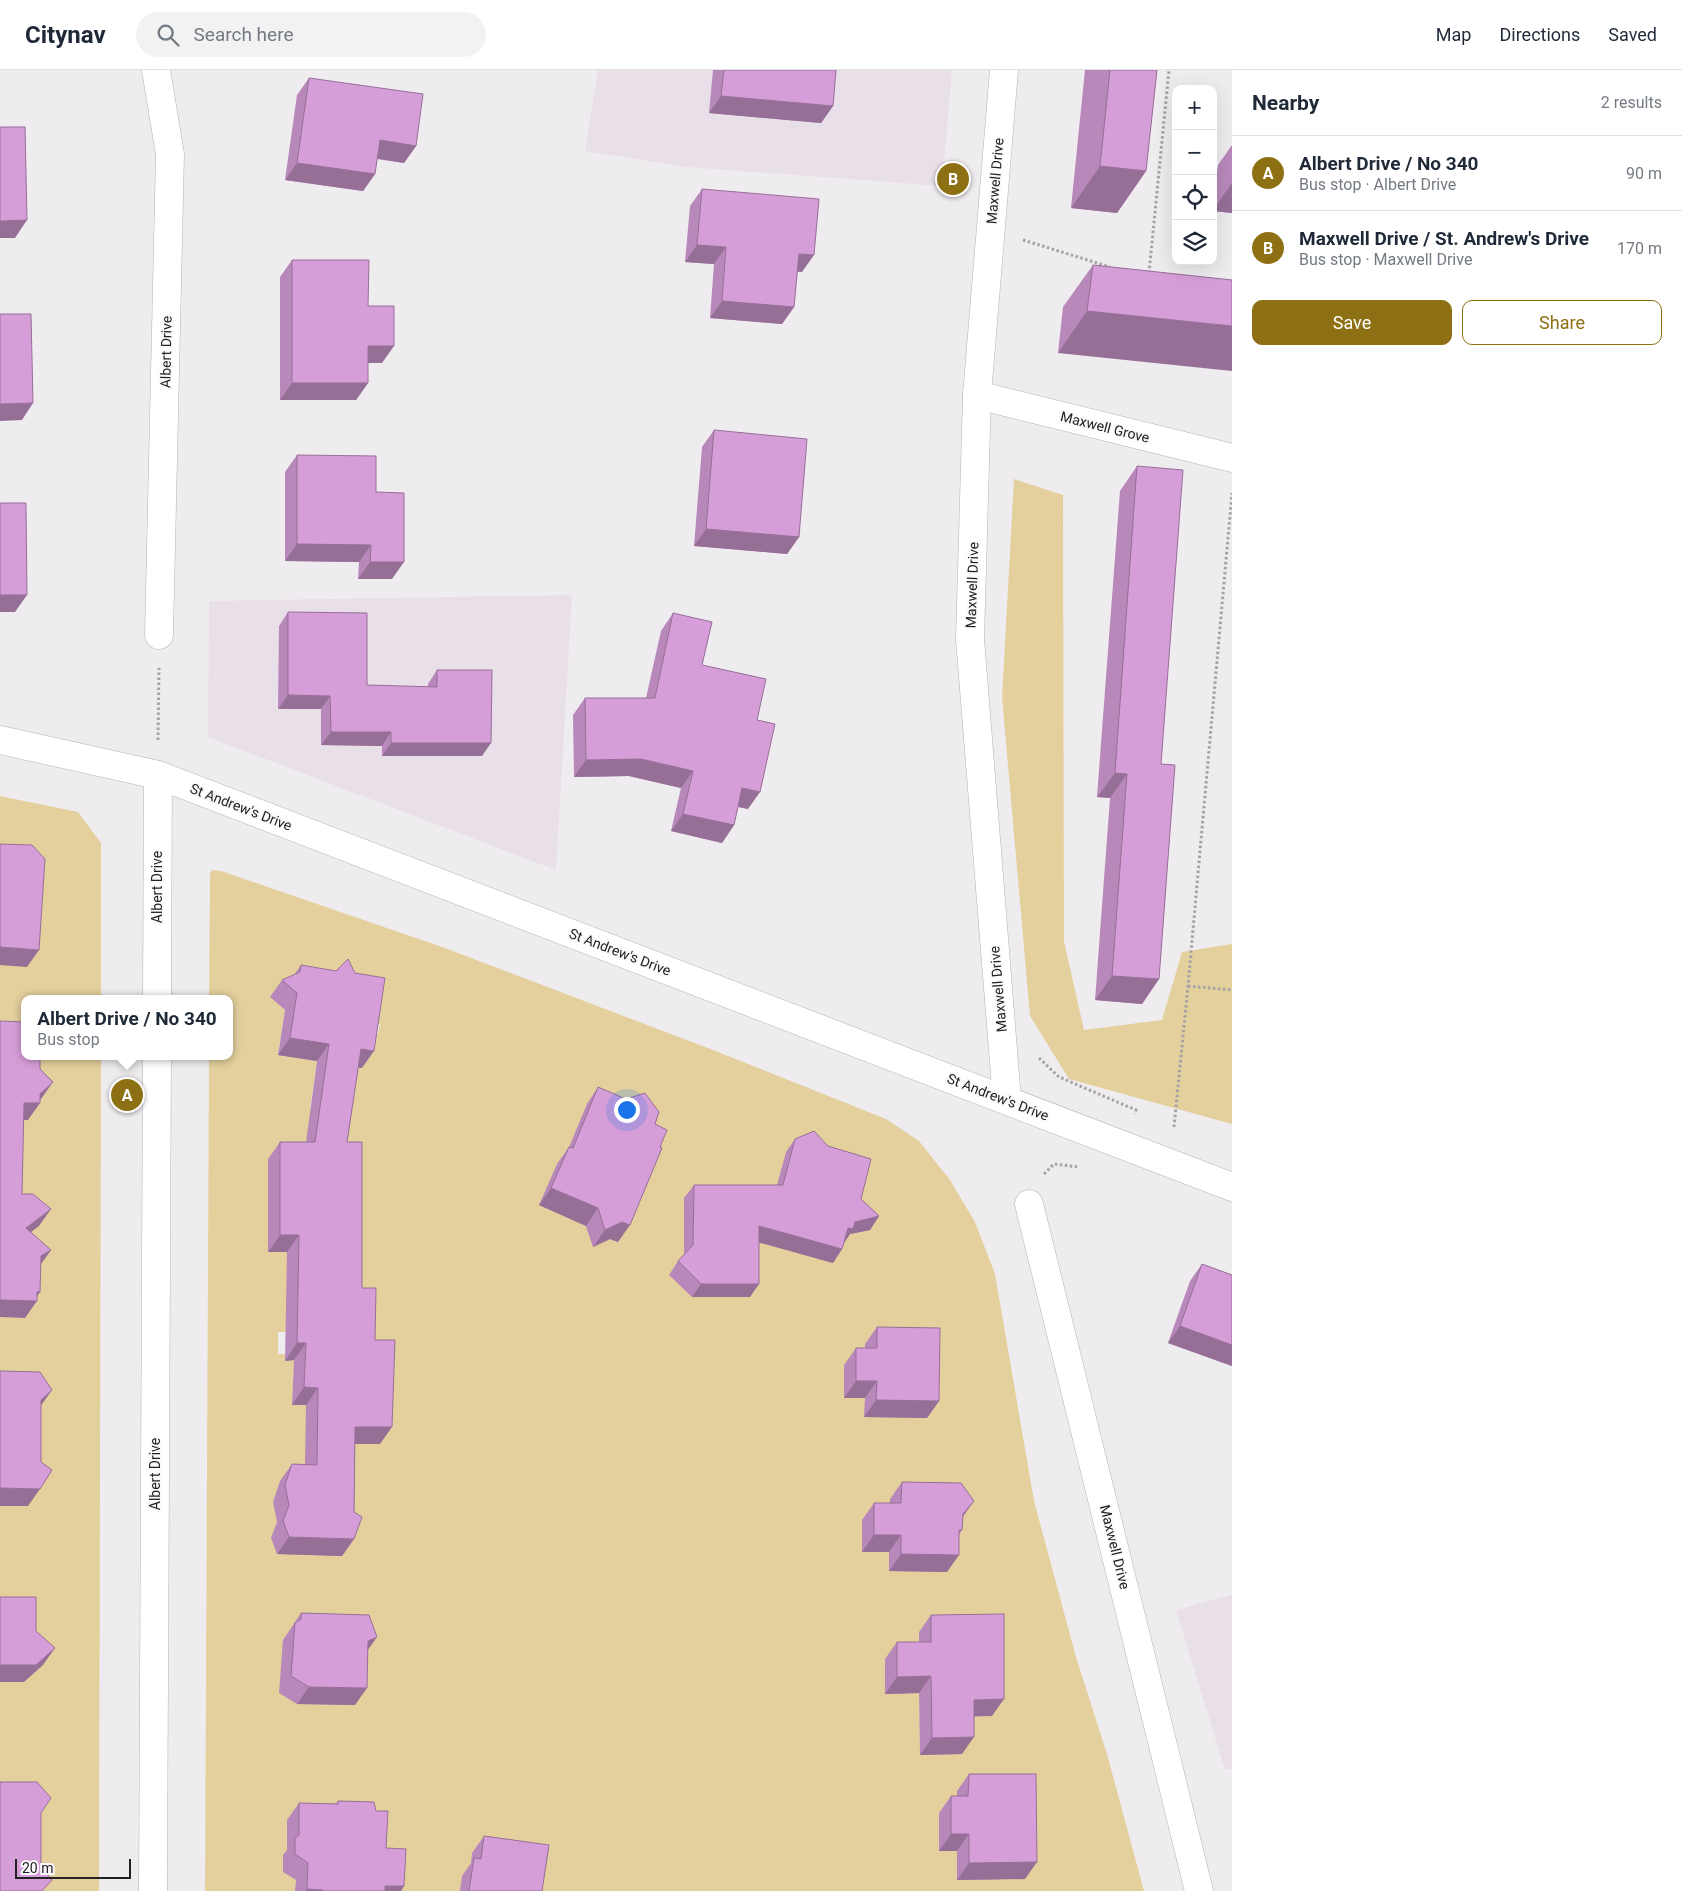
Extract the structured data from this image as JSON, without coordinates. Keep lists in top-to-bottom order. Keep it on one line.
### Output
{"streets":{"street":["Maxwell Drive","Albert Drive","Maxwell Grove","St Andrew's Drive"]},"crossings":[["Maxwell Drive","Maxwell Grove"],["Maxwell Drive","St Andrew's Drive"],["Albert Drive","St Andrew's Drive"]],"scale_bar":"20 m","page":{"header":"Citynav","search":"Search here","nav":["Map","Directions","Saved"],"heading":["Nearby","2 results"],"map_buttons":["+","−"],"list":[{"mark":"A","name":"Albert Drive / No 340","note":"Bus stop · Albert Drive","value":"90 m"},{"mark":"B","name":"Maxwell Drive / St. Andrew's Drive","note":"Bus stop · Maxwell Drive","value":"170 m"}],"pins":["B","A"],"buttons":["Save","Share"],"popup":["Albert Drive / No 340","Bus stop"],"scale":"20 m"}}
